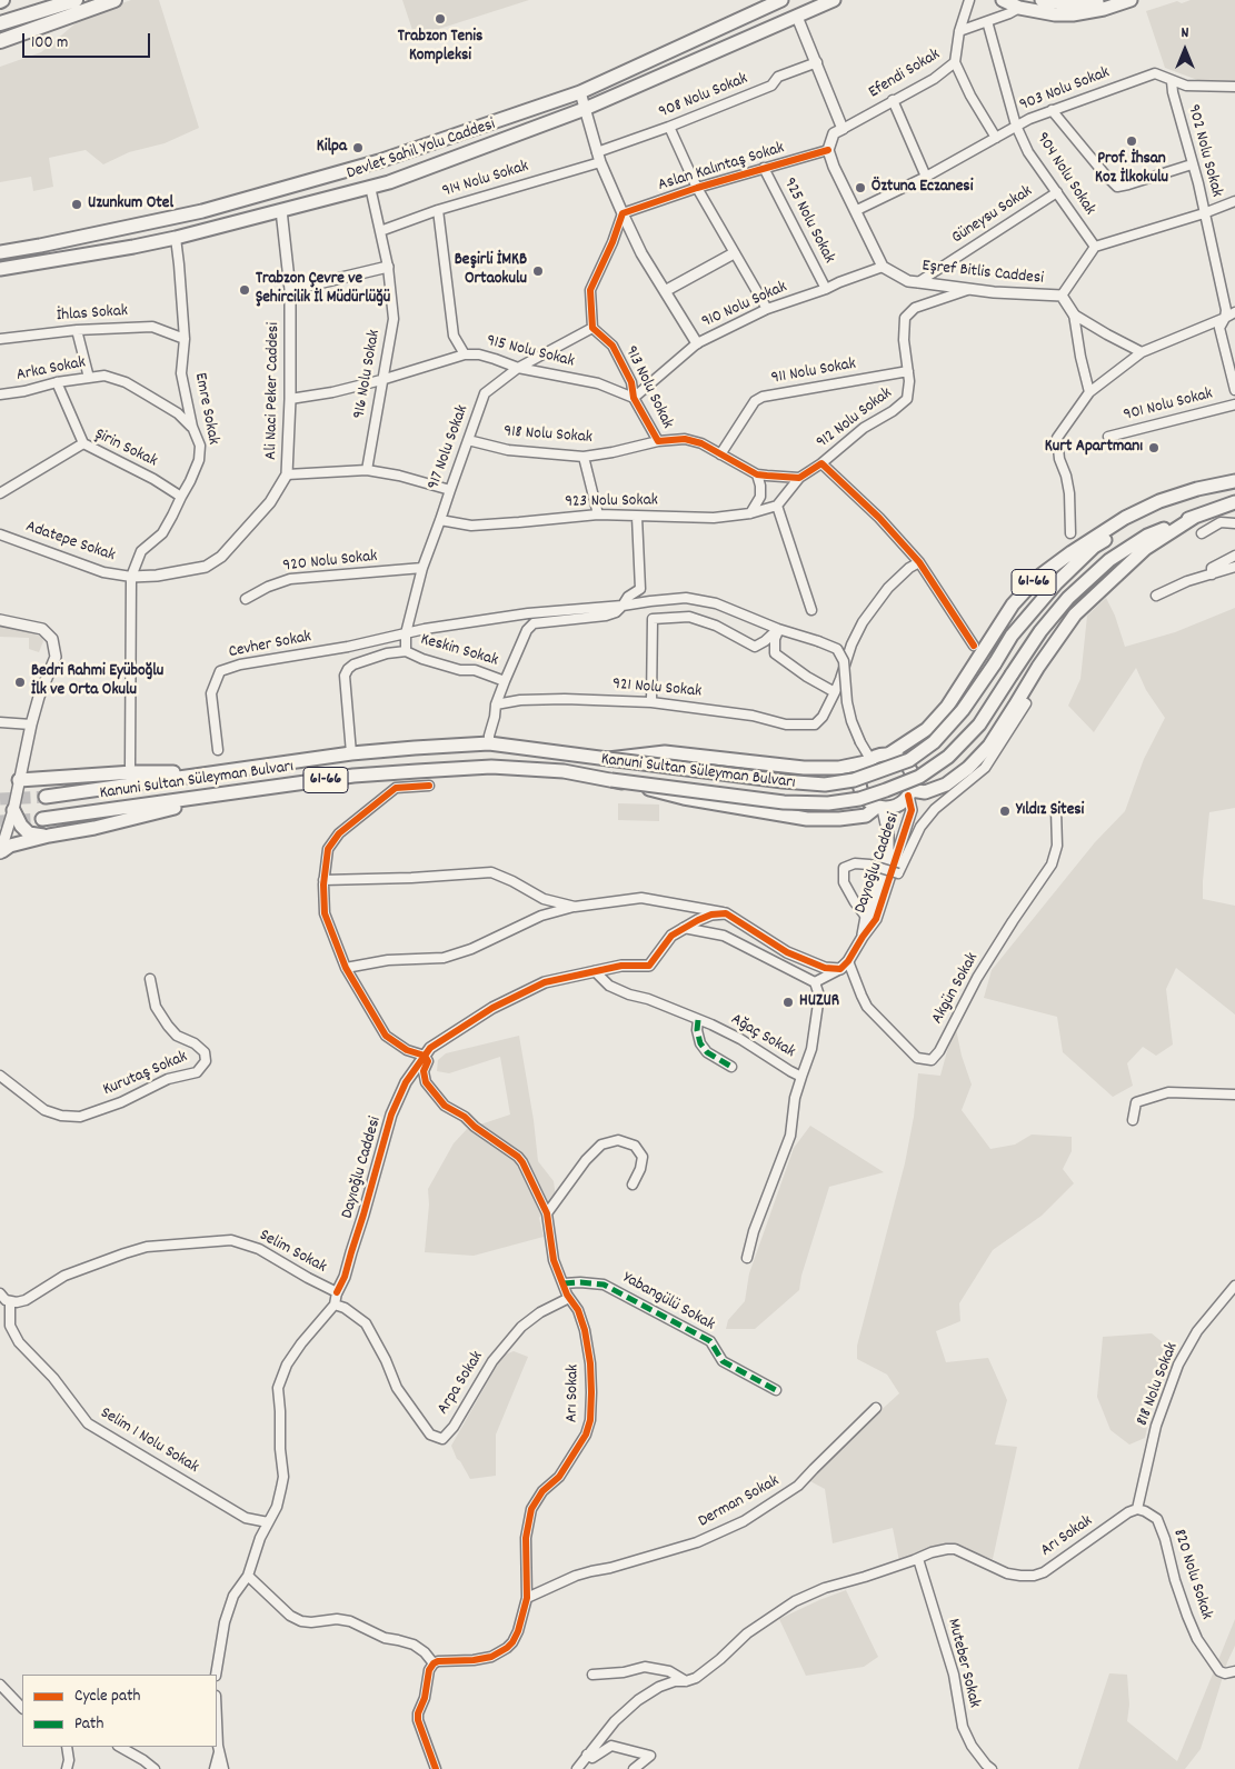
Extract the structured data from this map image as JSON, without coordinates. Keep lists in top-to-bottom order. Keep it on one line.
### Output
{"streets":{"main road":["Devlet Sahil Yolu Caddesi","61-66","Kanuni Sultan Süleyman Bulvarı"],"street":["Efendi Sokak","903 Nolu Sokak","908 Nolu Sokak","902 Nolu Sokak","Aslan Kalıntaş Sokak","904 Nolu Sokak","914 Nolu Sokak","Güneysu Sokak","925 Nolu Sokak","Eşref Bitlis Caddesi","910 Nolu Sokak","İhlas Sokak","915 Nolu Sokak","Arka Sokak","911 Nolu Sokak","916 Nolu Sokak","913 Nolu Sokak","Ali Naci Peker Caddesi","901 Nolu Sokak","Emre Sokak","912 Nolu Sokak","918 Nolu Sokak","917 Nolu Sokak","Şirin Sokak","923 Nolu Sokak","Adatepe Sokak","920 Nolu Sokak","Cevher Sokak","Keskin Sokak","921 Nolu Sokak","Dayıoğlu Caddesi","Akgün Sokak","Ağaç Sokak","Kurutaş Sokak","Selim Sokak","Yabangülü Sokak","Arpa Sokak","818 Nolu Sokak","Arı Sokak","Selim 1 Nolu Sokak","Derman Sokak","820 Nolu Sokak","Muteber Sokak"]},"crossings":[["903 Nolu Sokak","902 Nolu Sokak"],["903 Nolu Sokak","904 Nolu Sokak"],["908 Nolu Sokak","914 Nolu Sokak"],["Devlet Sahil Yolu Caddesi","916 Nolu Sokak"],["Devlet Sahil Yolu Caddesi","Ali Naci Peker Caddesi"],["Devlet Sahil Yolu Caddesi","Emre Sokak"],["Aslan Kalıntaş Sokak","925 Nolu Sokak"],["904 Nolu Sokak","Güneysu Sokak"],["914 Nolu Sokak","915 Nolu Sokak"],["914 Nolu Sokak","916 Nolu Sokak"],["Güneysu Sokak","Eşref Bitlis Caddesi"],["925 Nolu Sokak","910 Nolu Sokak"],["Eşref Bitlis Caddesi","910 Nolu Sokak"],["910 Nolu Sokak","915 Nolu Sokak"],["910 Nolu Sokak","913 Nolu Sokak"],["İhlas Sokak","Emre Sokak"],["915 Nolu Sokak","913 Nolu Sokak"],["915 Nolu Sokak","917 Nolu Sokak"],["Arka Sokak","Emre Sokak"],["911 Nolu Sokak","913 Nolu Sokak"],["911 Nolu Sokak","912 Nolu Sokak"],["913 Nolu Sokak","918 Nolu Sokak"],["913 Nolu Sokak","917 Nolu Sokak"],["Ali Naci Peker Caddesi","Emre Sokak"],["Ali Naci Peker Caddesi","Adatepe Sokak"],["Emre Sokak","Şirin Sokak"],["Emre Sokak","Adatepe Sokak"],["918 Nolu Sokak","917 Nolu Sokak"],["917 Nolu Sokak","923 Nolu Sokak"],["917 Nolu Sokak","920 Nolu Sokak"],["917 Nolu Sokak","Cevher Sokak"],["61-66","Kanuni Sultan Süleyman Bulvarı"],["61-66","Dayıoğlu Caddesi"],["Dayıoğlu Caddesi","Akgün Sokak"],["Dayıoğlu Caddesi","Ağaç Sokak"],["Dayıoğlu Caddesi","Selim Sokak"],["Dayıoğlu Caddesi","Arı Sokak"],["Selim Sokak","Arpa Sokak"],["Selim Sokak","Selim 1 Nolu Sokak"],["Yabangülü Sokak","Arı Sokak"],["Arpa Sokak","Arı Sokak"],["818 Nolu Sokak","Arı Sokak"],["818 Nolu Sokak","820 Nolu Sokak"],["Arı Sokak","Derman Sokak"],["Arı Sokak","820 Nolu Sokak"],["Arı Sokak","Muteber Sokak"]],"places":["Trabzon Tenis Kompleksi","Prof. İhsan Koz İlkokulu","Kilpa","Öztuna Eczanesi","Uzunkum Otel","Beşirli İMKB Ortaokulu","Trabzon Çevre ve Şehircilik İl Müdürlüğü","Kurt Apartmanı","Bedri Rahmi Eyüboğlu İlk ve Orta Okulu","Yıldız Sitesi","HUZUR"],"legend":["Cycle path","Path"],"scale_bar":"100 m","north":"top"}
